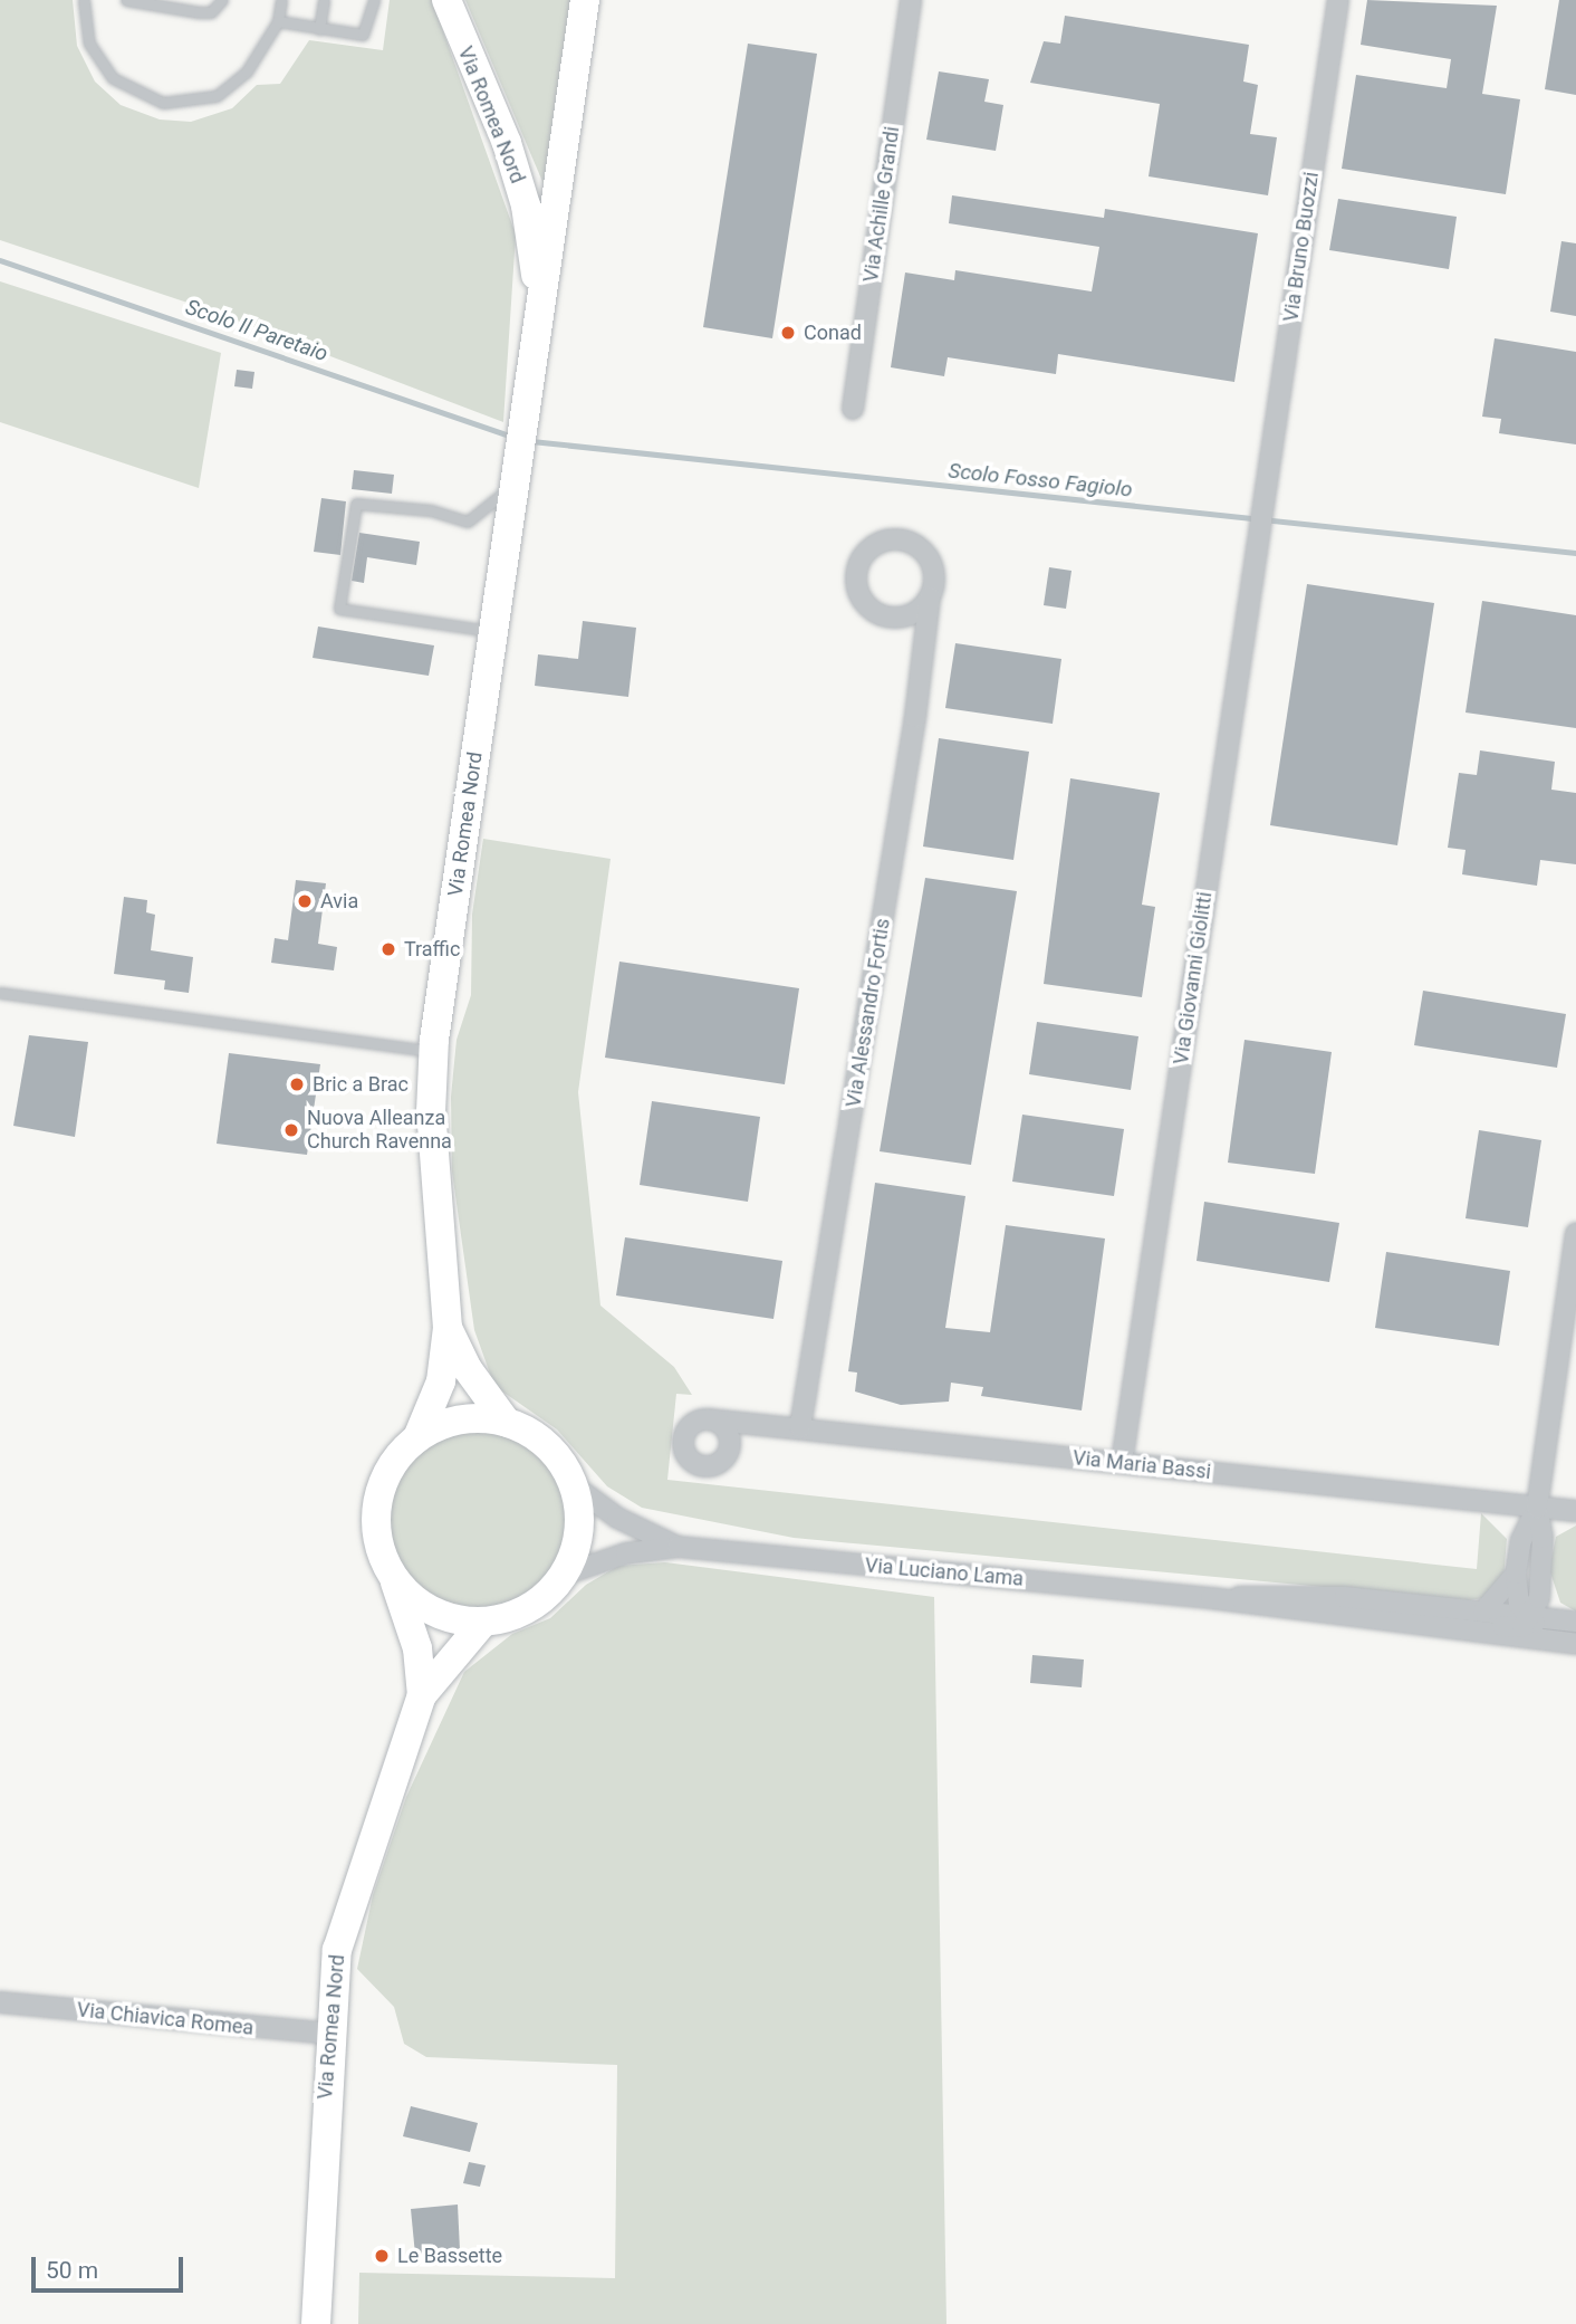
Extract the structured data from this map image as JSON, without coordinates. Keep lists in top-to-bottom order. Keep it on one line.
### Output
{"streets":{"main road":["Via Romea Nord"],"street":["Via Achille Grandi","Via Bruno Buozzi","Via Giovanni Giolitti","Via Alessandro Fortis","Via Maria Bassi","Via Luciano Lama","Via Chiavica Romea"]},"crossings":[["Via Romea Nord","Via Luciano Lama"],["Via Romea Nord","Via Chiavica Romea"],["Via Bruno Buozzi","Via Giovanni Giolitti"],["Via Giovanni Giolitti","Via Maria Bassi"],["Via Alessandro Fortis","Via Maria Bassi"]],"water":["Scolo Il Paretaio","Scolo Fosso Fagiolo"],"places":["Conad","Avia","Traffic","Bric a Brac","Nuova Alleanza Church Ravenna","Le Bassette"],"scale_bar":"50 m"}
